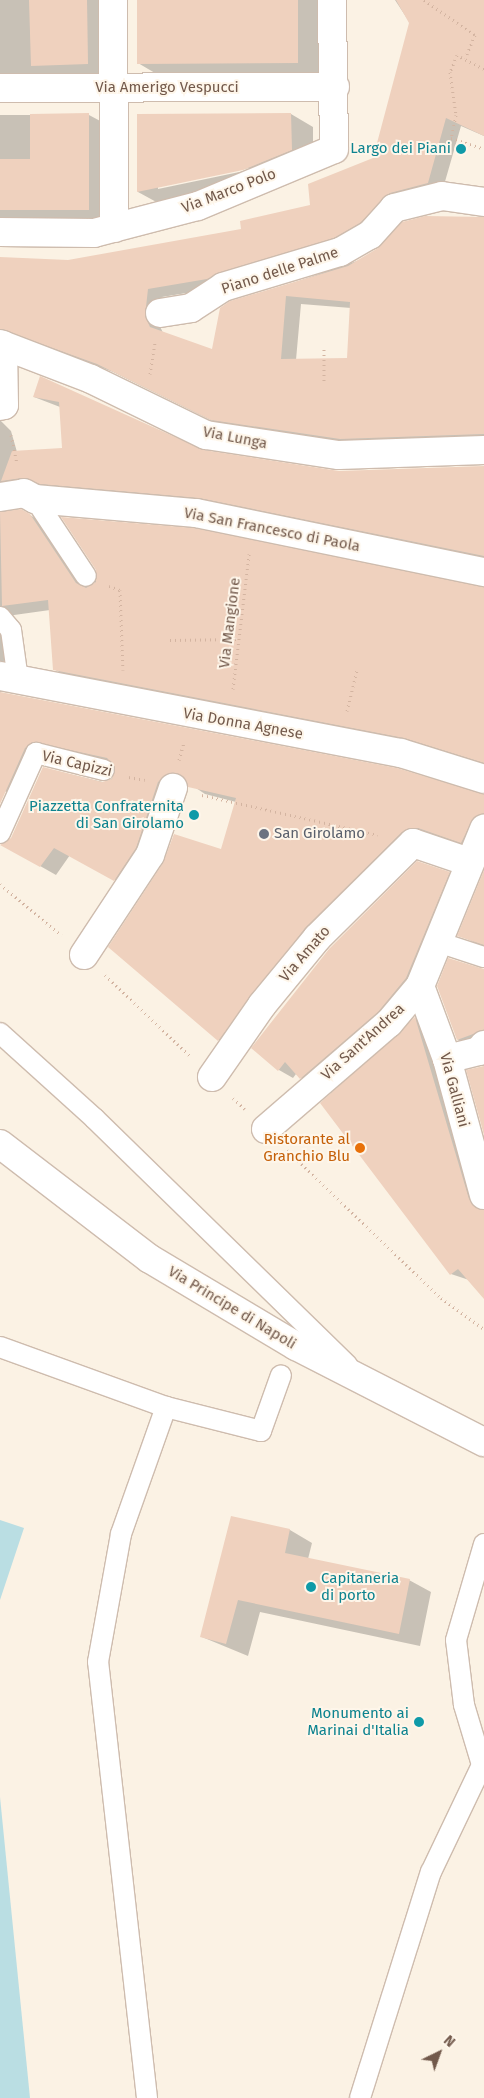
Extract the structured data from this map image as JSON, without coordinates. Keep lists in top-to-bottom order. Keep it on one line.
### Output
{"streets":{"street":["Via Amerigo Vespucci","Via Marco Polo","Piano delle Palme","Via Lunga","Via San Francesco di Paola","Via Donna Agnese","Via Amato","Via Sant'Andrea","Via Galliani","Via Principe di Napoli"],"lane":["Via Capizzi"],"path":["Via Mangione"]},"crossings":[["Via Amerigo Vespucci","Via Marco Polo"],["Via San Francesco di Paola","Via Mangione"],["Via Mangione","Via Donna Agnese"],["Via Sant'Andrea","Via Galliani"]],"places":["Largo dei Piani","Piazzetta Confraternita di San Girolamo","San Girolamo","Ristorante al Granchio Blu","Capitaneria di porto","Monumento ai Marinai d'Italia"],"north":"top right"}
